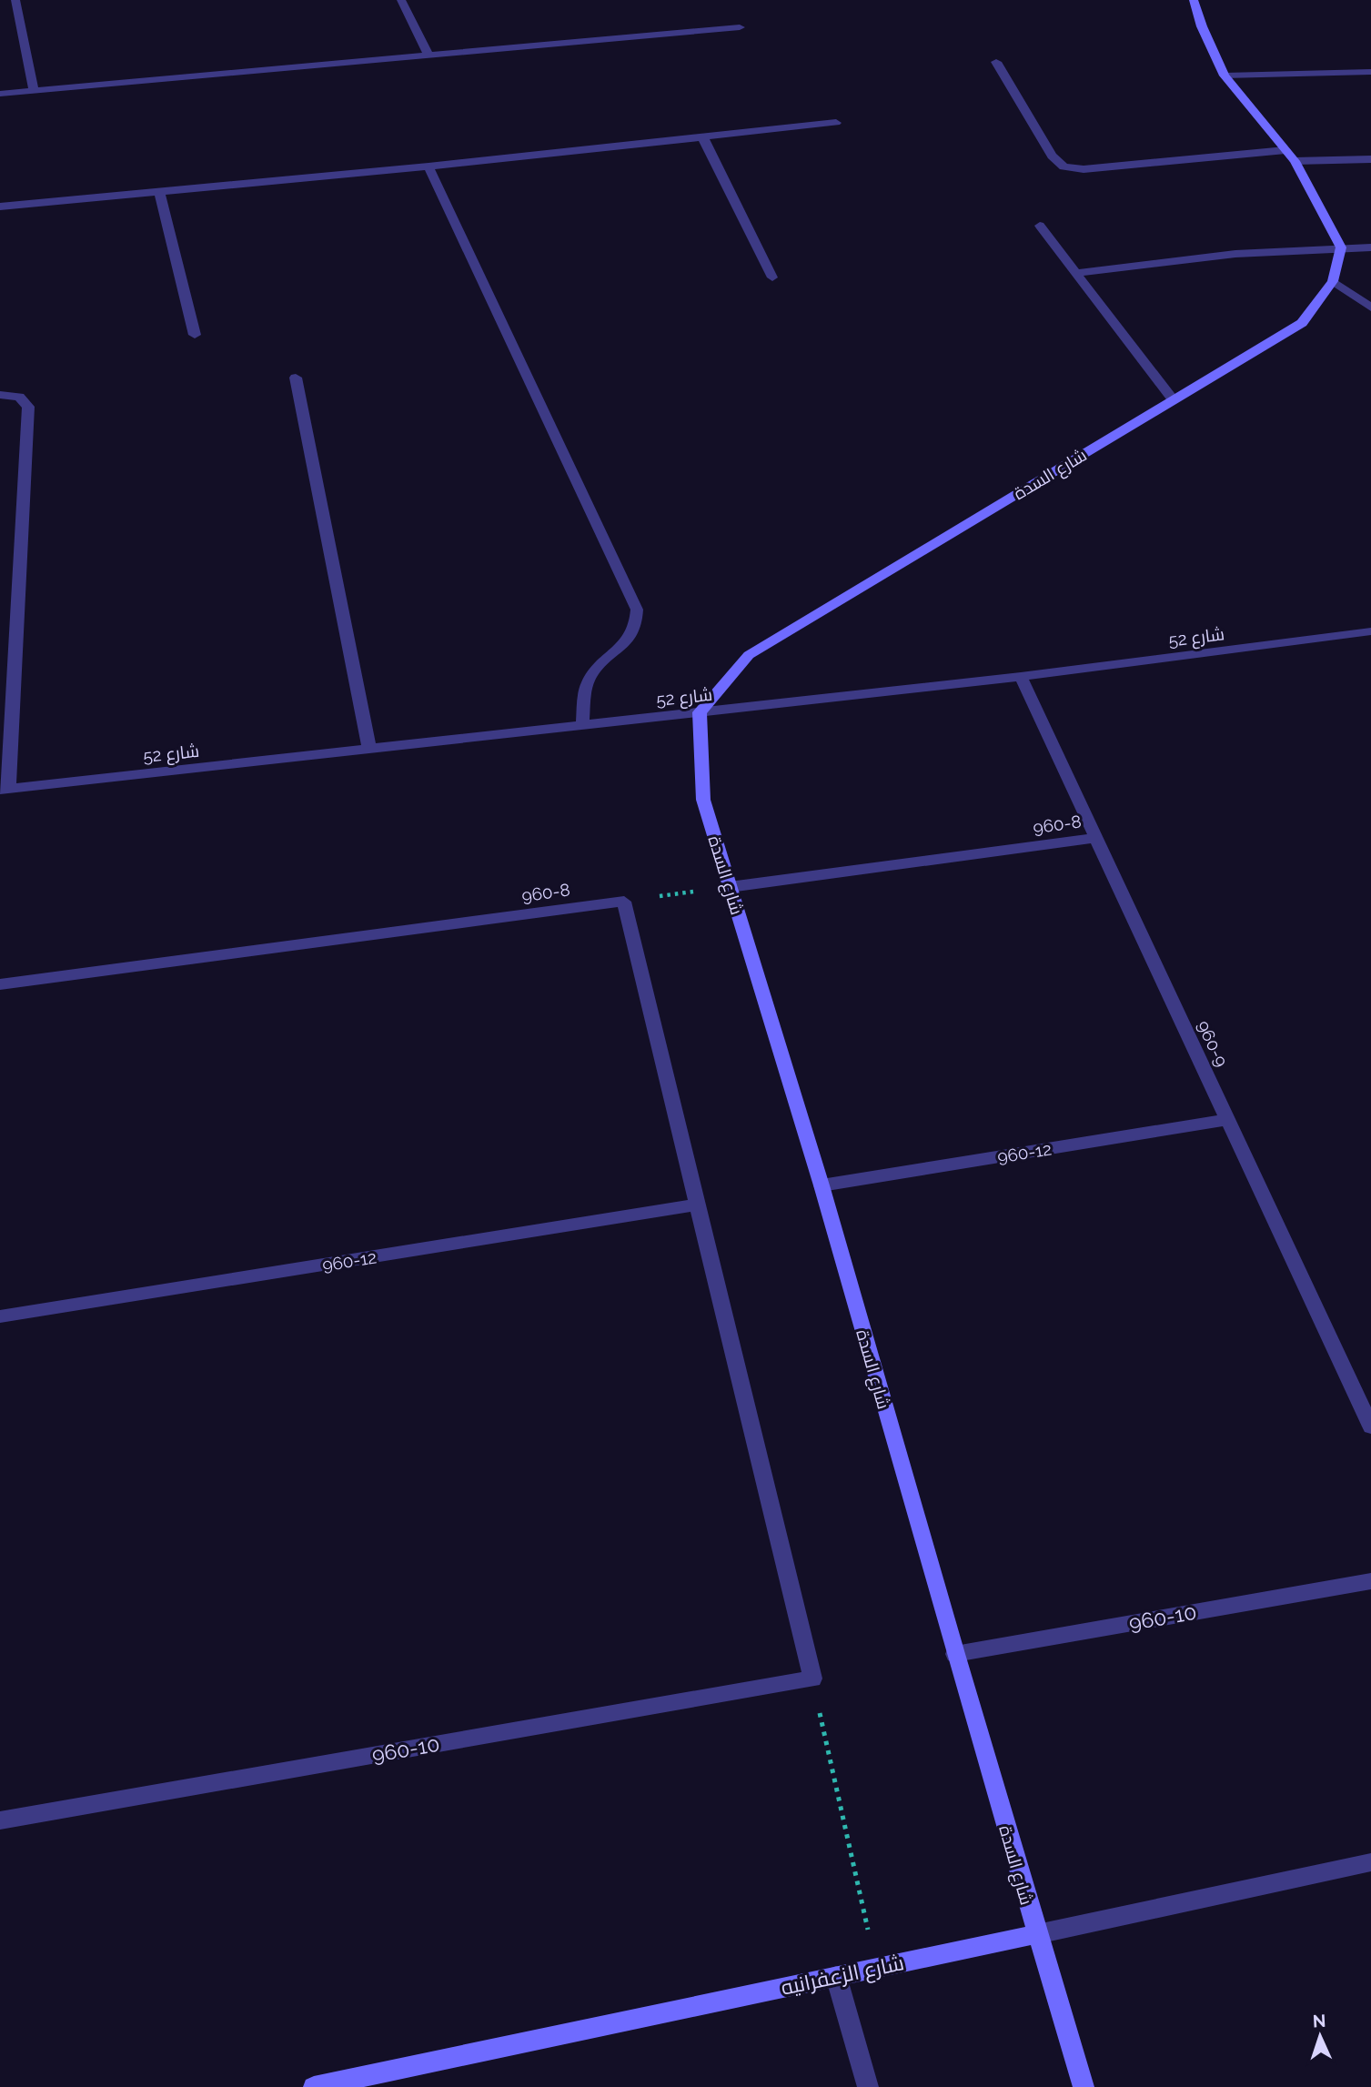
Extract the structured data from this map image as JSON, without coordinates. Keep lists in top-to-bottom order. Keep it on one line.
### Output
{"streets":{"street":["شارع السدة","شارع 52","960-8","960-9","960-12","960-10","شارع الزعفرانيه"]},"crossings":[["شارع السدة","شارع 52"],["شارع السدة","960-8"],["شارع السدة","960-12"],["شارع السدة","960-10"],["شارع السدة","شارع الزعفرانيه"],["شارع 52","960-9"],["960-8","960-9"],["960-9","960-12"]],"north":"top"}
